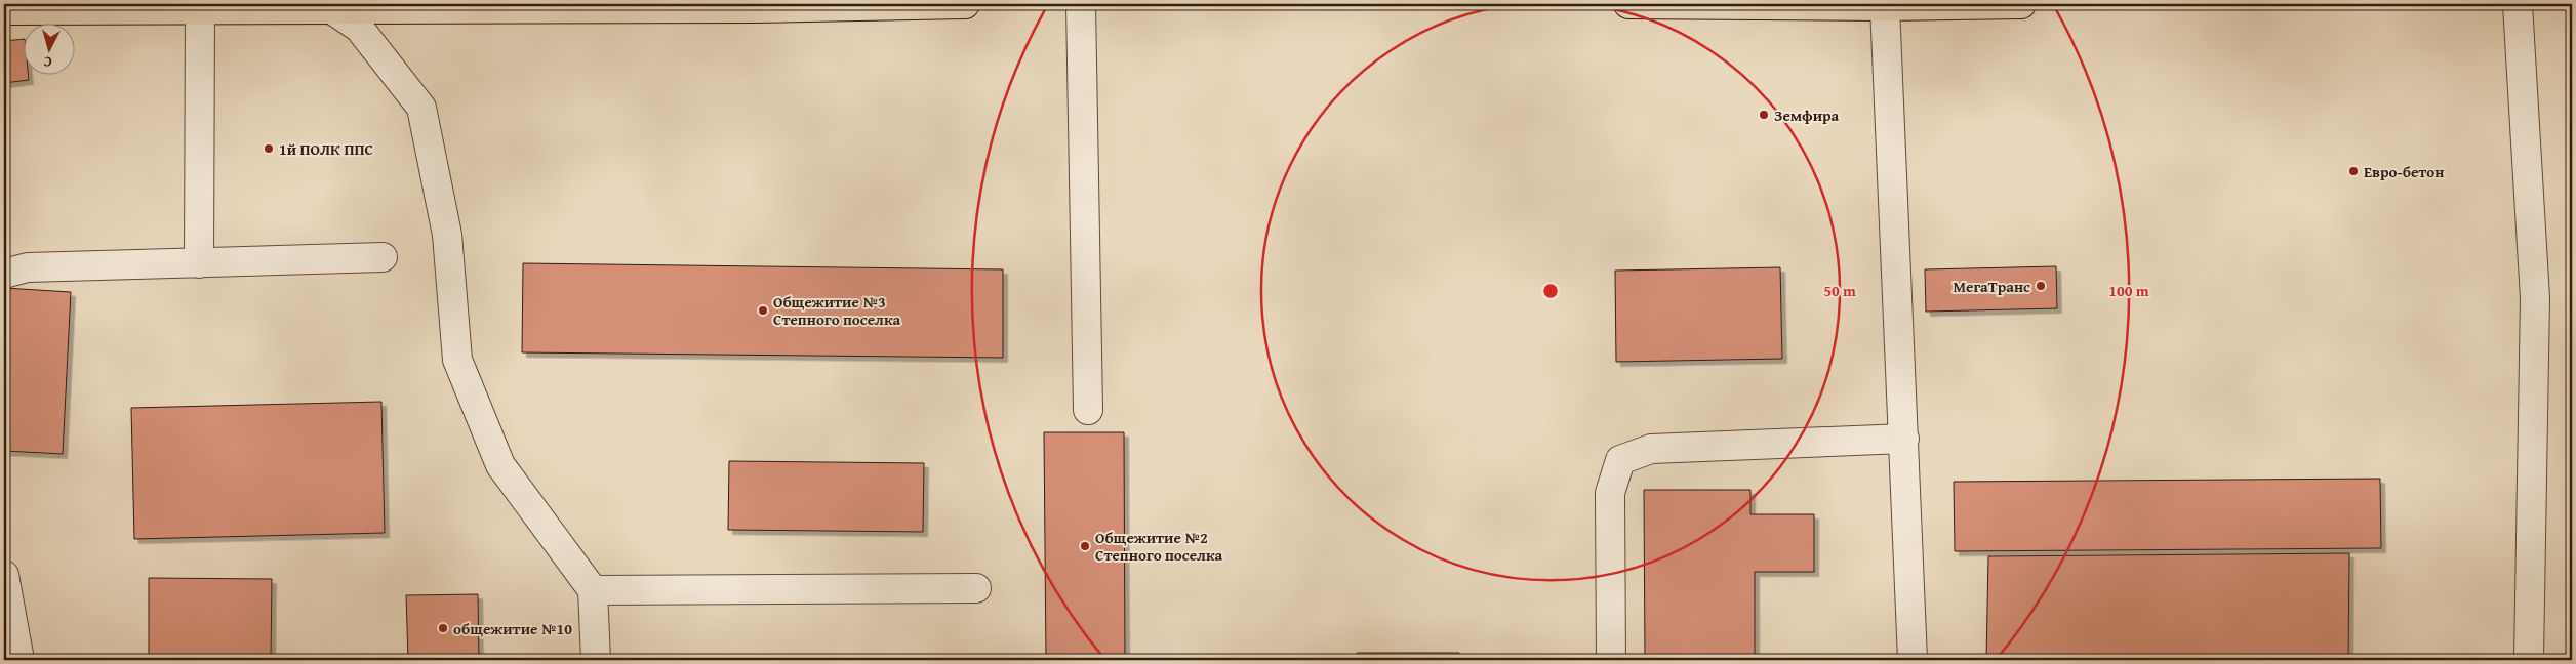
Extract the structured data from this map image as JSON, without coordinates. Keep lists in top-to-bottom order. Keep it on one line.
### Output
{"places":["Земфира","1й ПОЛК ППС","Евро-бетон","МегаТранс","Общежитие №3 Степного поселка","Общежитие №2 Степного поселка","общежитие №10"],"north":"bottom","rings":["50 m","100 m"]}
